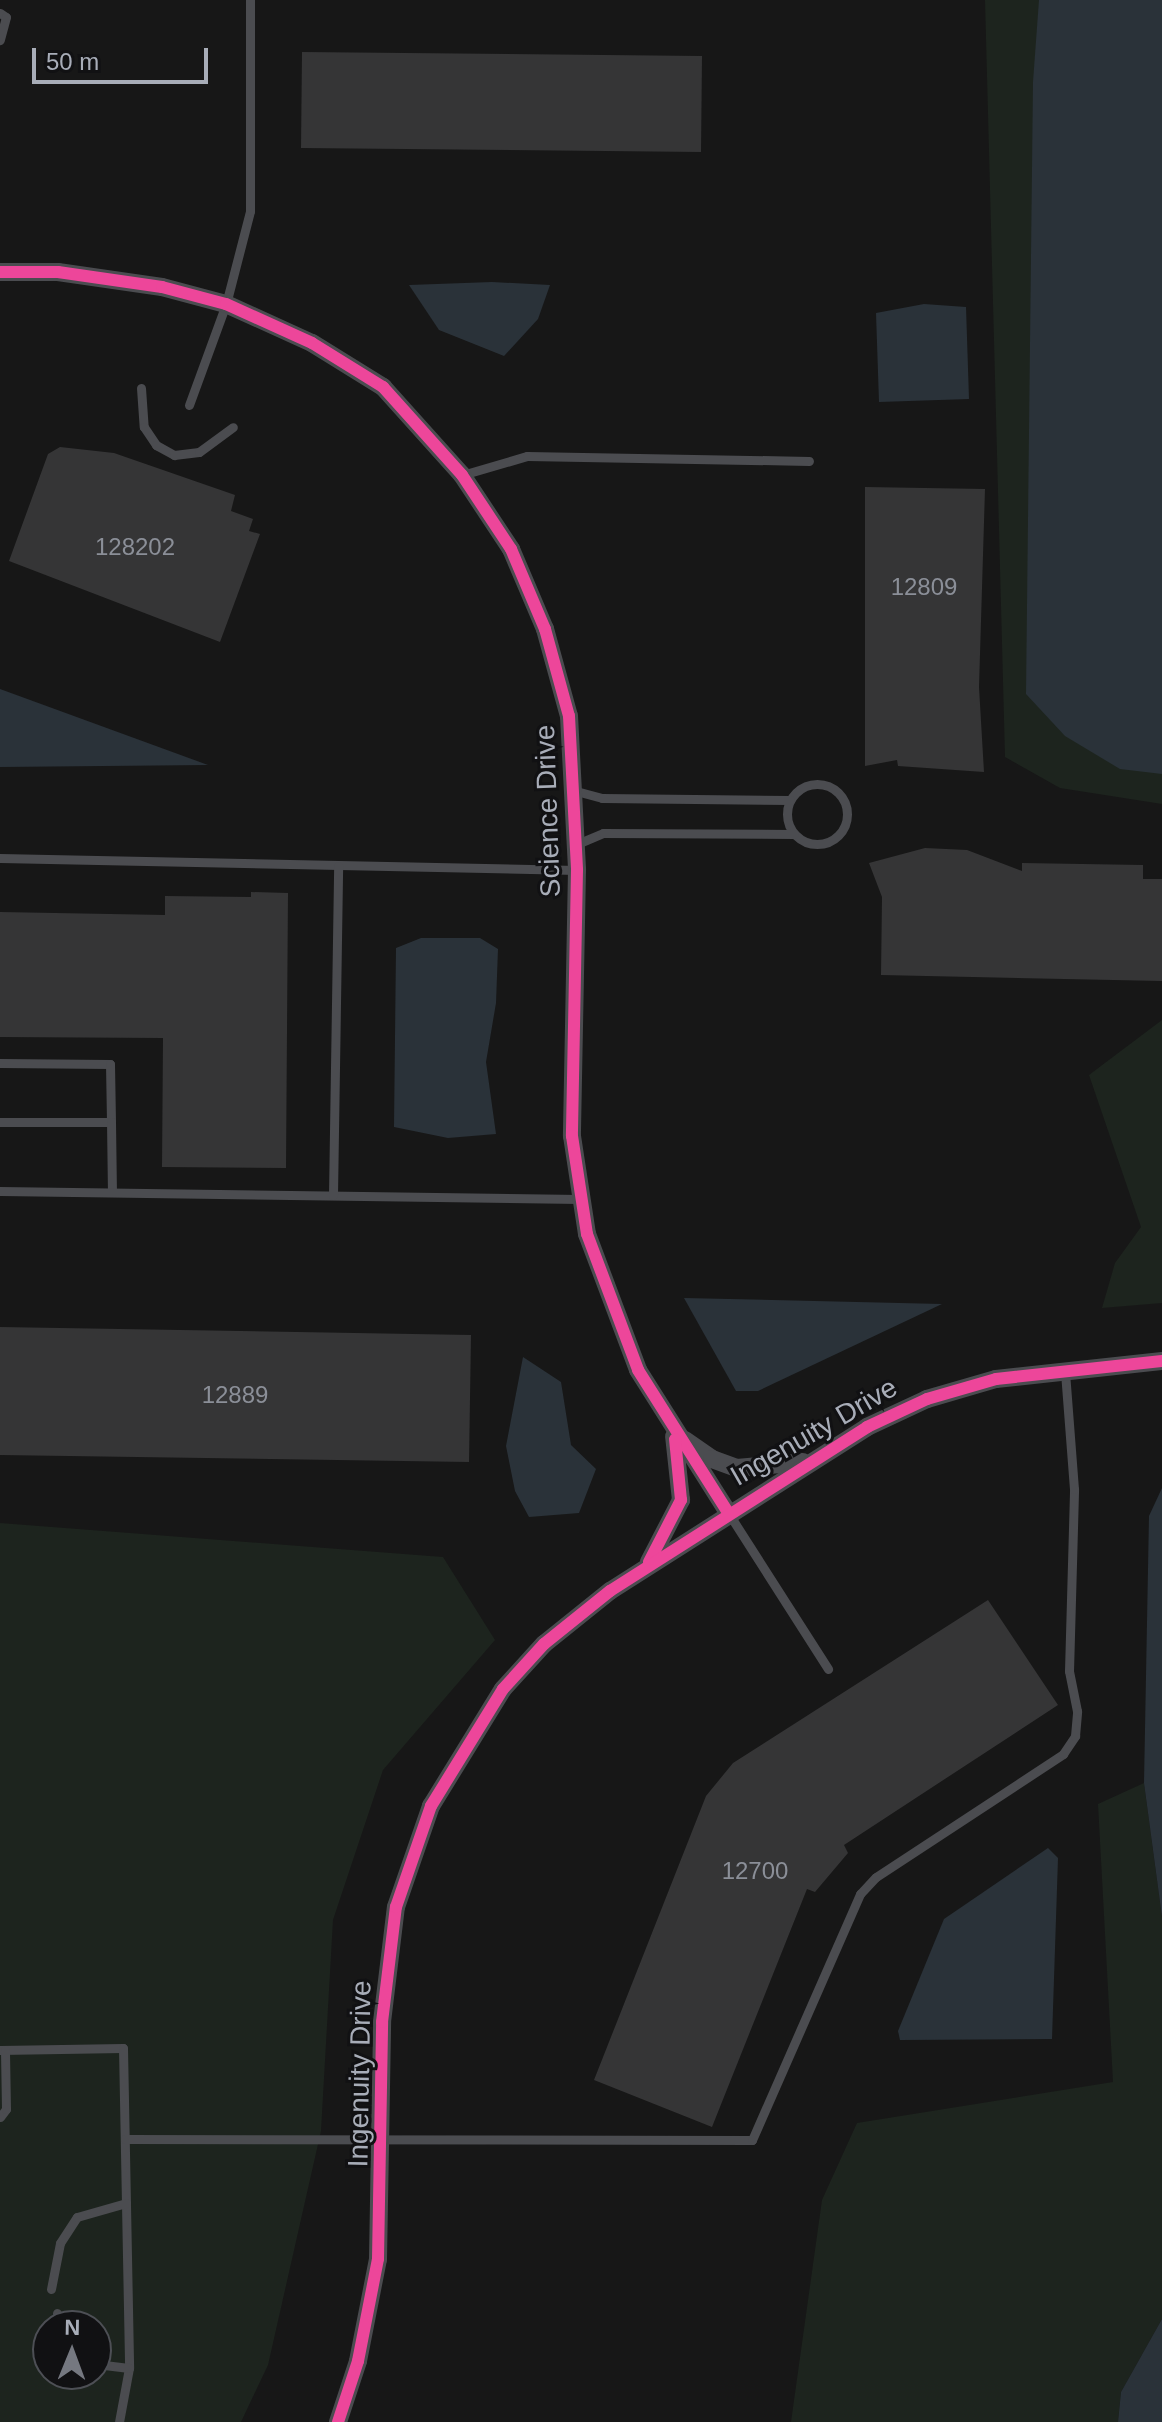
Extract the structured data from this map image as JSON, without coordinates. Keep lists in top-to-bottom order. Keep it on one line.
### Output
{"streets":{"street":["Science Drive","Ingenuity Drive"]},"crossings":[["Science Drive","Ingenuity Drive"]],"house_numbers":["128202","12809","12889","12700"],"scale_bar":"50 m","north":"top"}
